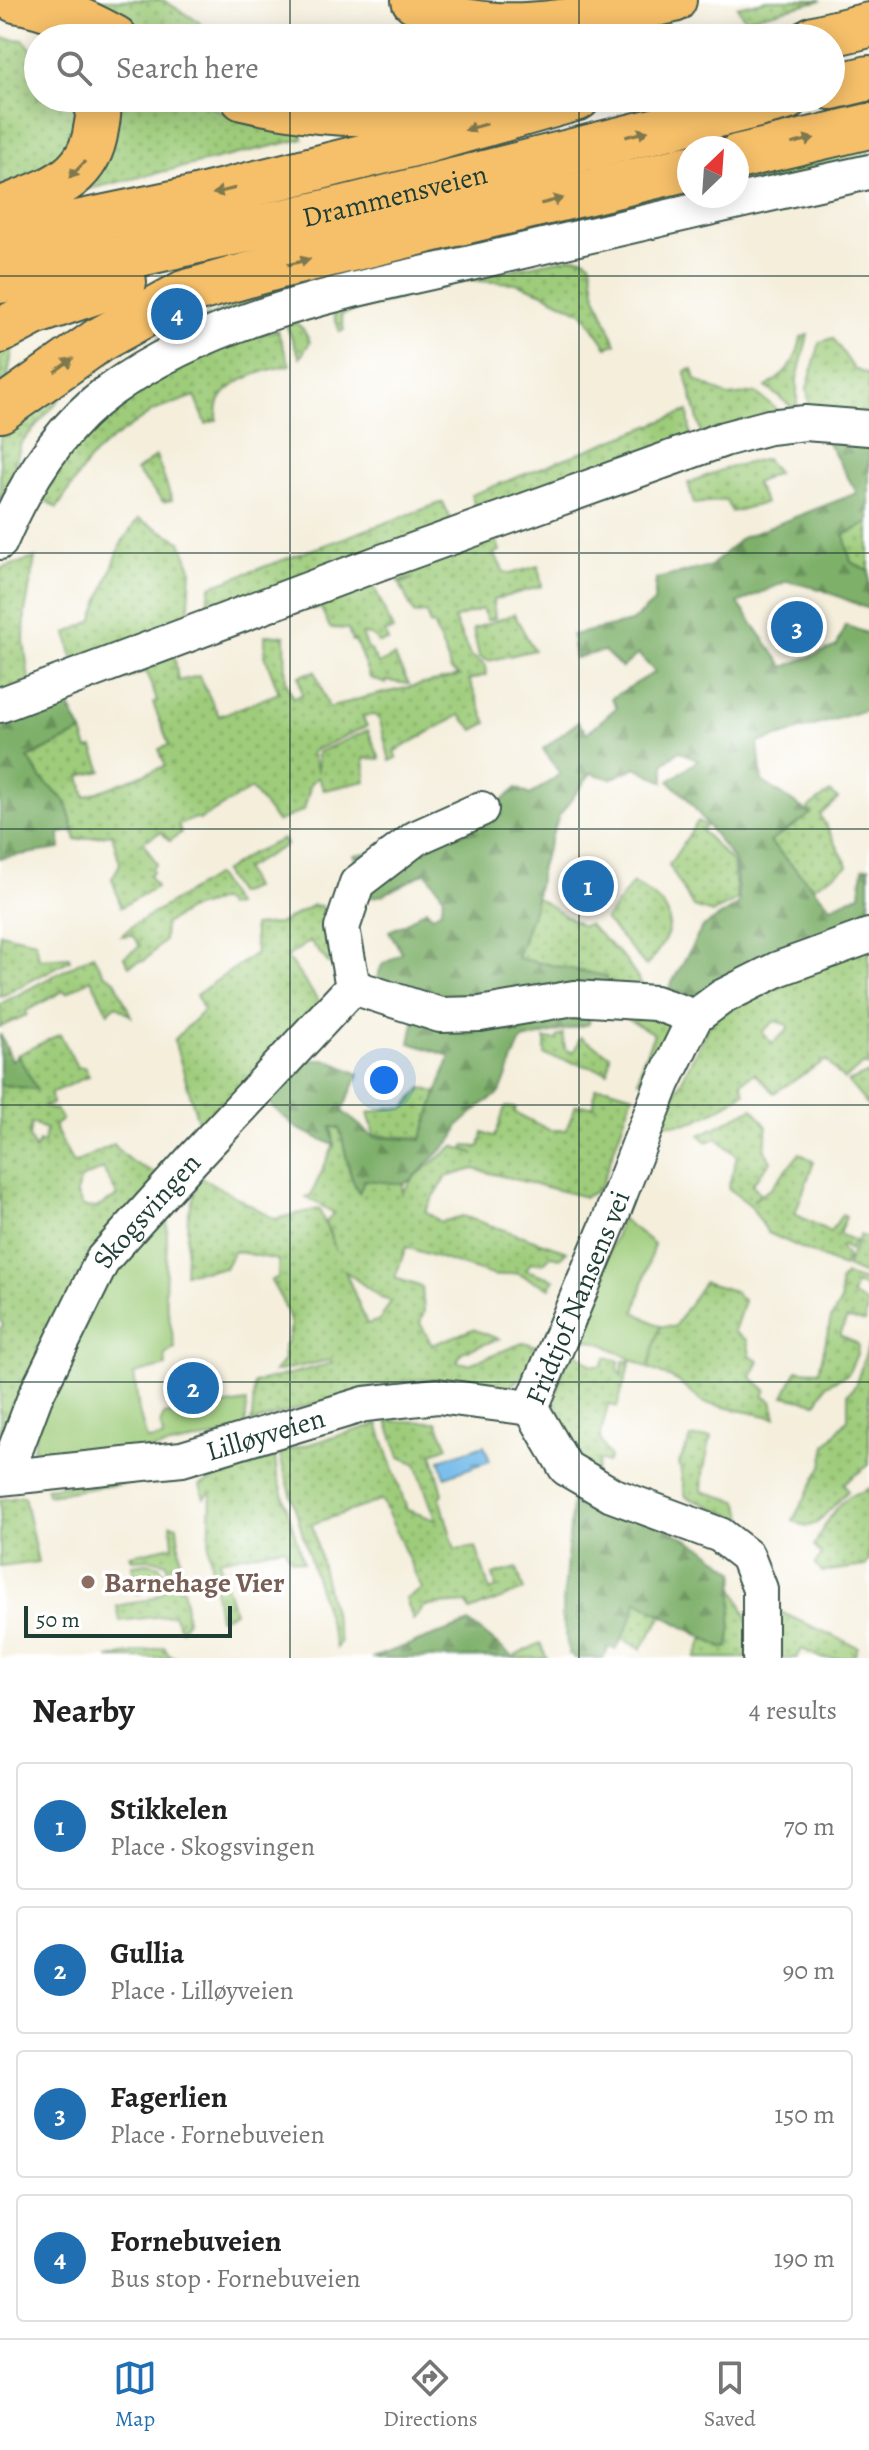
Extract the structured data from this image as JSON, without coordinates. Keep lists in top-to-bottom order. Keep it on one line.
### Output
{"streets":{"main road":["Drammensveien"],"street":["Skogsvingen","Fridtjof Nansens vei","Lilløyveien"]},"crossings":[["Skogsvingen","Lilløyveien"],["Fridtjof Nansens vei","Lilløyveien"]],"places":["Barnehage Vier"],"scale_bar":"50 m","north":"top right","page":{"search":"Search here","pins":["4","3","1","2"],"scale":"50 m","heading":["Nearby","4 results"],"list":[{"mark":"1","name":"Stikkelen","note":"Place · Skogsvingen","value":"70 m"},{"mark":"2","name":"Gullia","note":"Place · Lilløyveien","value":"90 m"},{"mark":"3","name":"Fagerlien","note":"Place · Fornebuveien","value":"150 m"},{"mark":"4","name":"Fornebuveien","note":"Bus stop · Fornebuveien","value":"190 m"}],"nav":["Map","Directions","Saved"]}}
